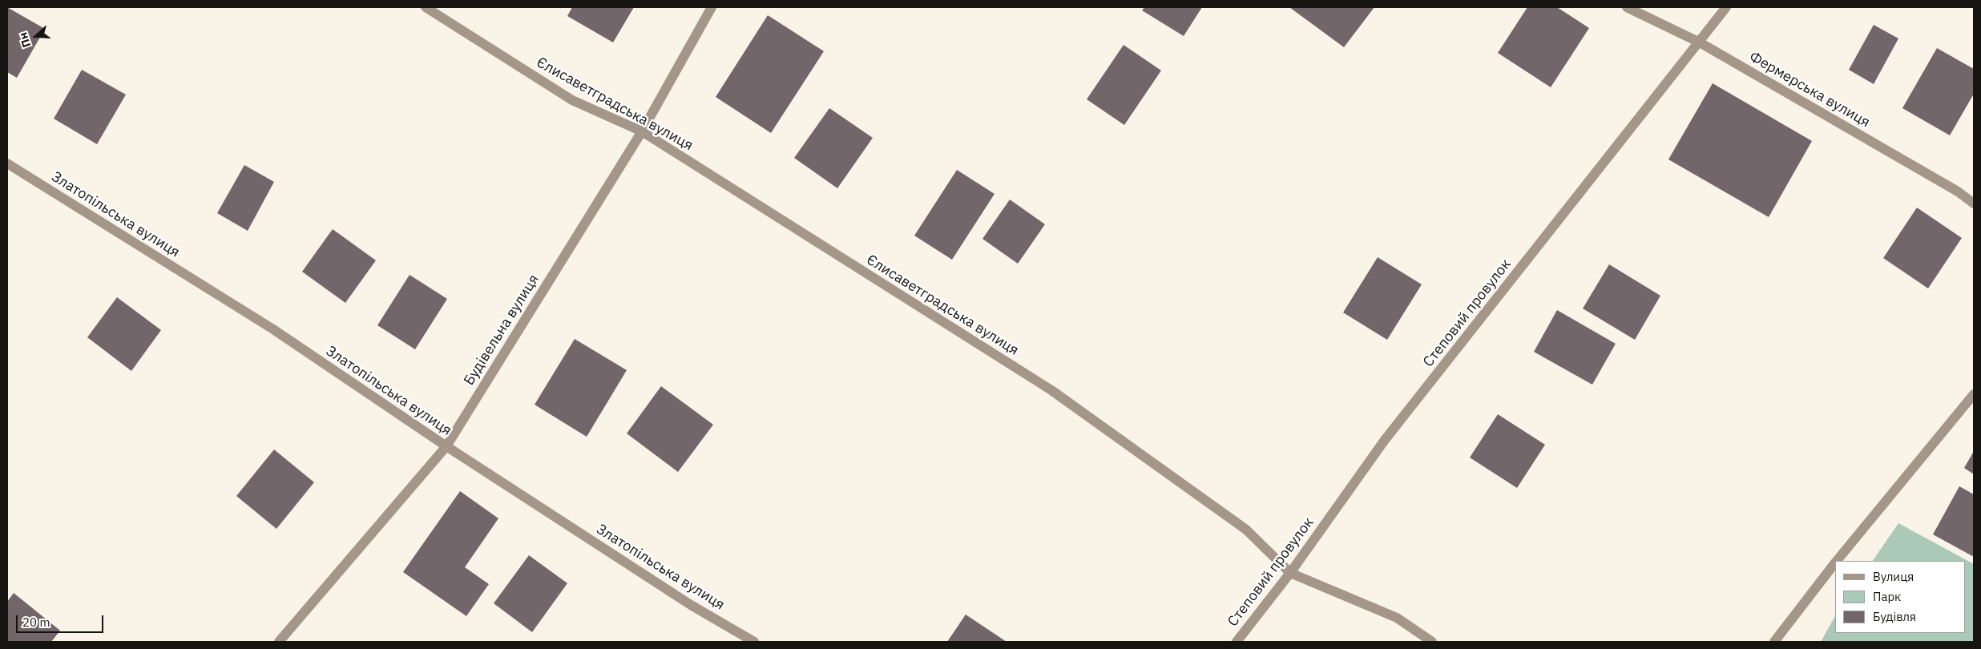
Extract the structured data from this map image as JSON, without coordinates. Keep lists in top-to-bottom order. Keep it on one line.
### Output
{"streets":{"street":["Фермерська вулиця","Єлисаветградська вулиця","Златопільська вулиця","Степовий провулок","Будівельна вулиця"]},"crossings":[["Фермерська вулиця","Степовий провулок"],["Єлисаветградська вулиця","Степовий провулок"],["Єлисаветградська вулиця","Будівельна вулиця"],["Златопільська вулиця","Будівельна вулиця"]],"legend":["Вулиця","Парк","Будівля"],"scale_bar":"20 m","north":"left"}
